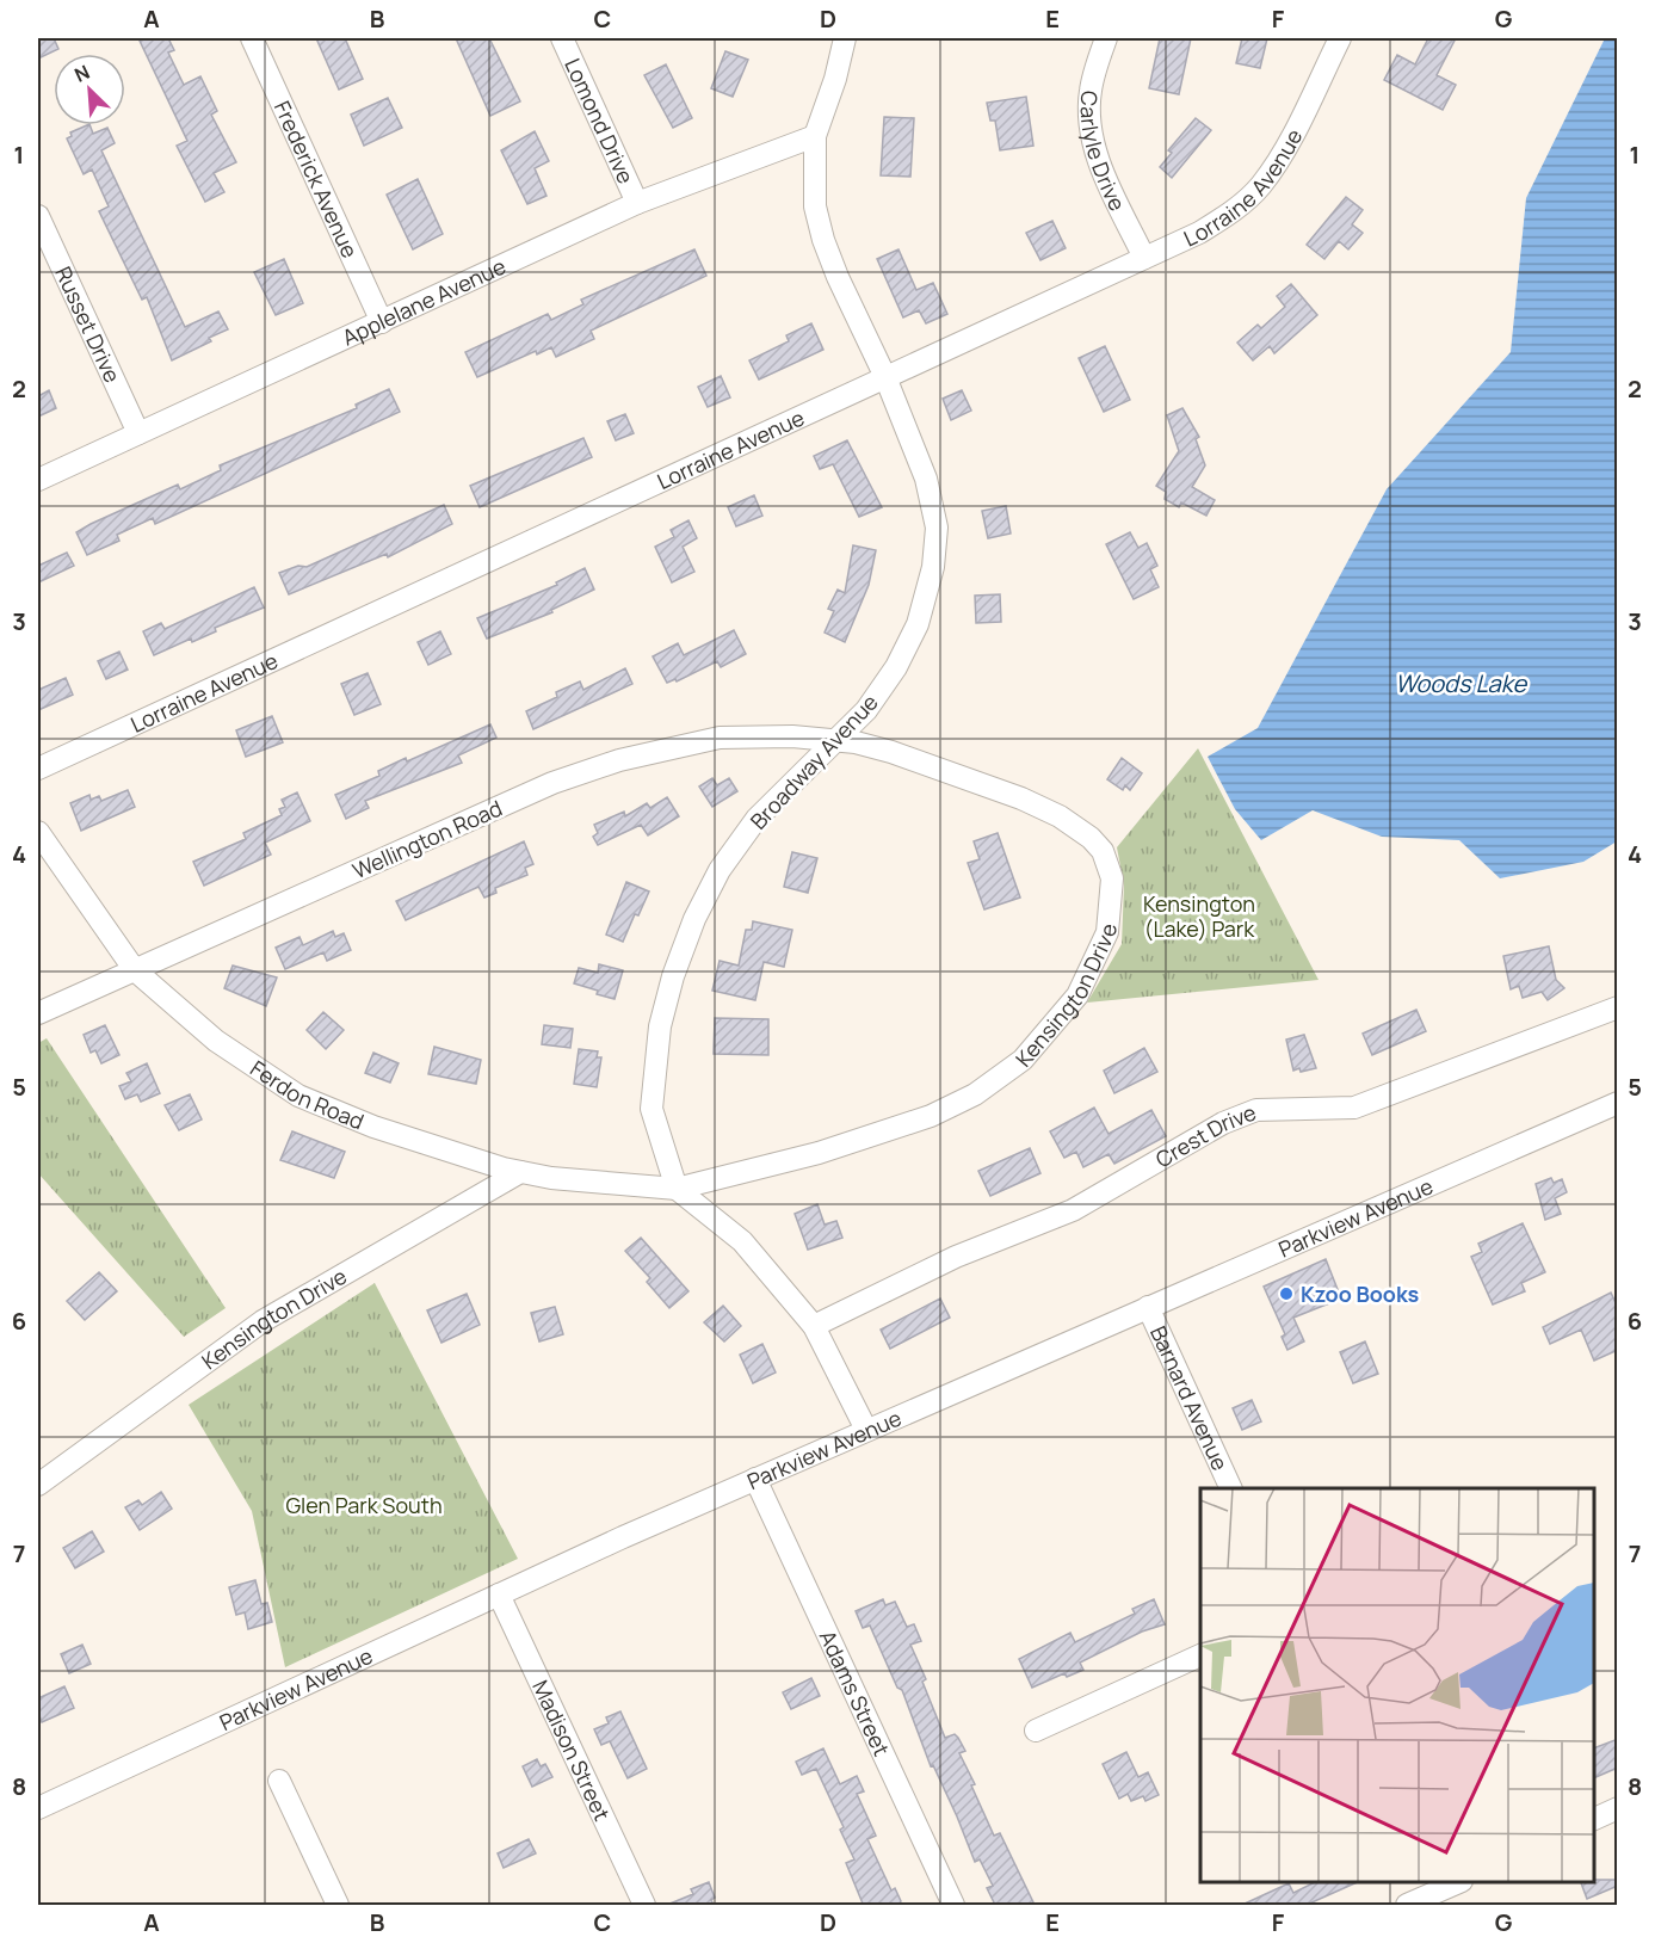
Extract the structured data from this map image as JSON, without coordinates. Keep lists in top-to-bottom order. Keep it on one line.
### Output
{"streets":{"street":["Lomond Drive","Carlyle Drive","Frederick Avenue","Lorraine Avenue","Applelane Avenue","Russet Drive","Broadway Avenue","Wellington Road","Kensington Drive","Ferdon Road","Crest Drive","Parkview Avenue","Barnard Avenue","Adams Street","Madison Street"]},"crossings":[["Lomond Drive","Applelane Avenue"],["Carlyle Drive","Lorraine Avenue"],["Frederick Avenue","Applelane Avenue"],["Lorraine Avenue","Broadway Avenue"],["Applelane Avenue","Russet Drive"],["Applelane Avenue","Broadway Avenue"],["Broadway Avenue","Wellington Road"],["Broadway Avenue","Kensington Drive"],["Broadway Avenue","Ferdon Road"],["Wellington Road","Kensington Drive"],["Wellington Road","Ferdon Road"],["Kensington Drive","Ferdon Road"],["Parkview Avenue","Barnard Avenue"],["Parkview Avenue","Adams Street"],["Parkview Avenue","Madison Street"]],"water":["Woods Lake"],"parks":["Kensington (Lake) Park","Glen Park South"],"places":["Kzoo Books"],"north":"top left","grid":{"columns":["A","B","C","D","E","F","G"],"rows":["1","2","3","4","5","6","7","8"]}}
